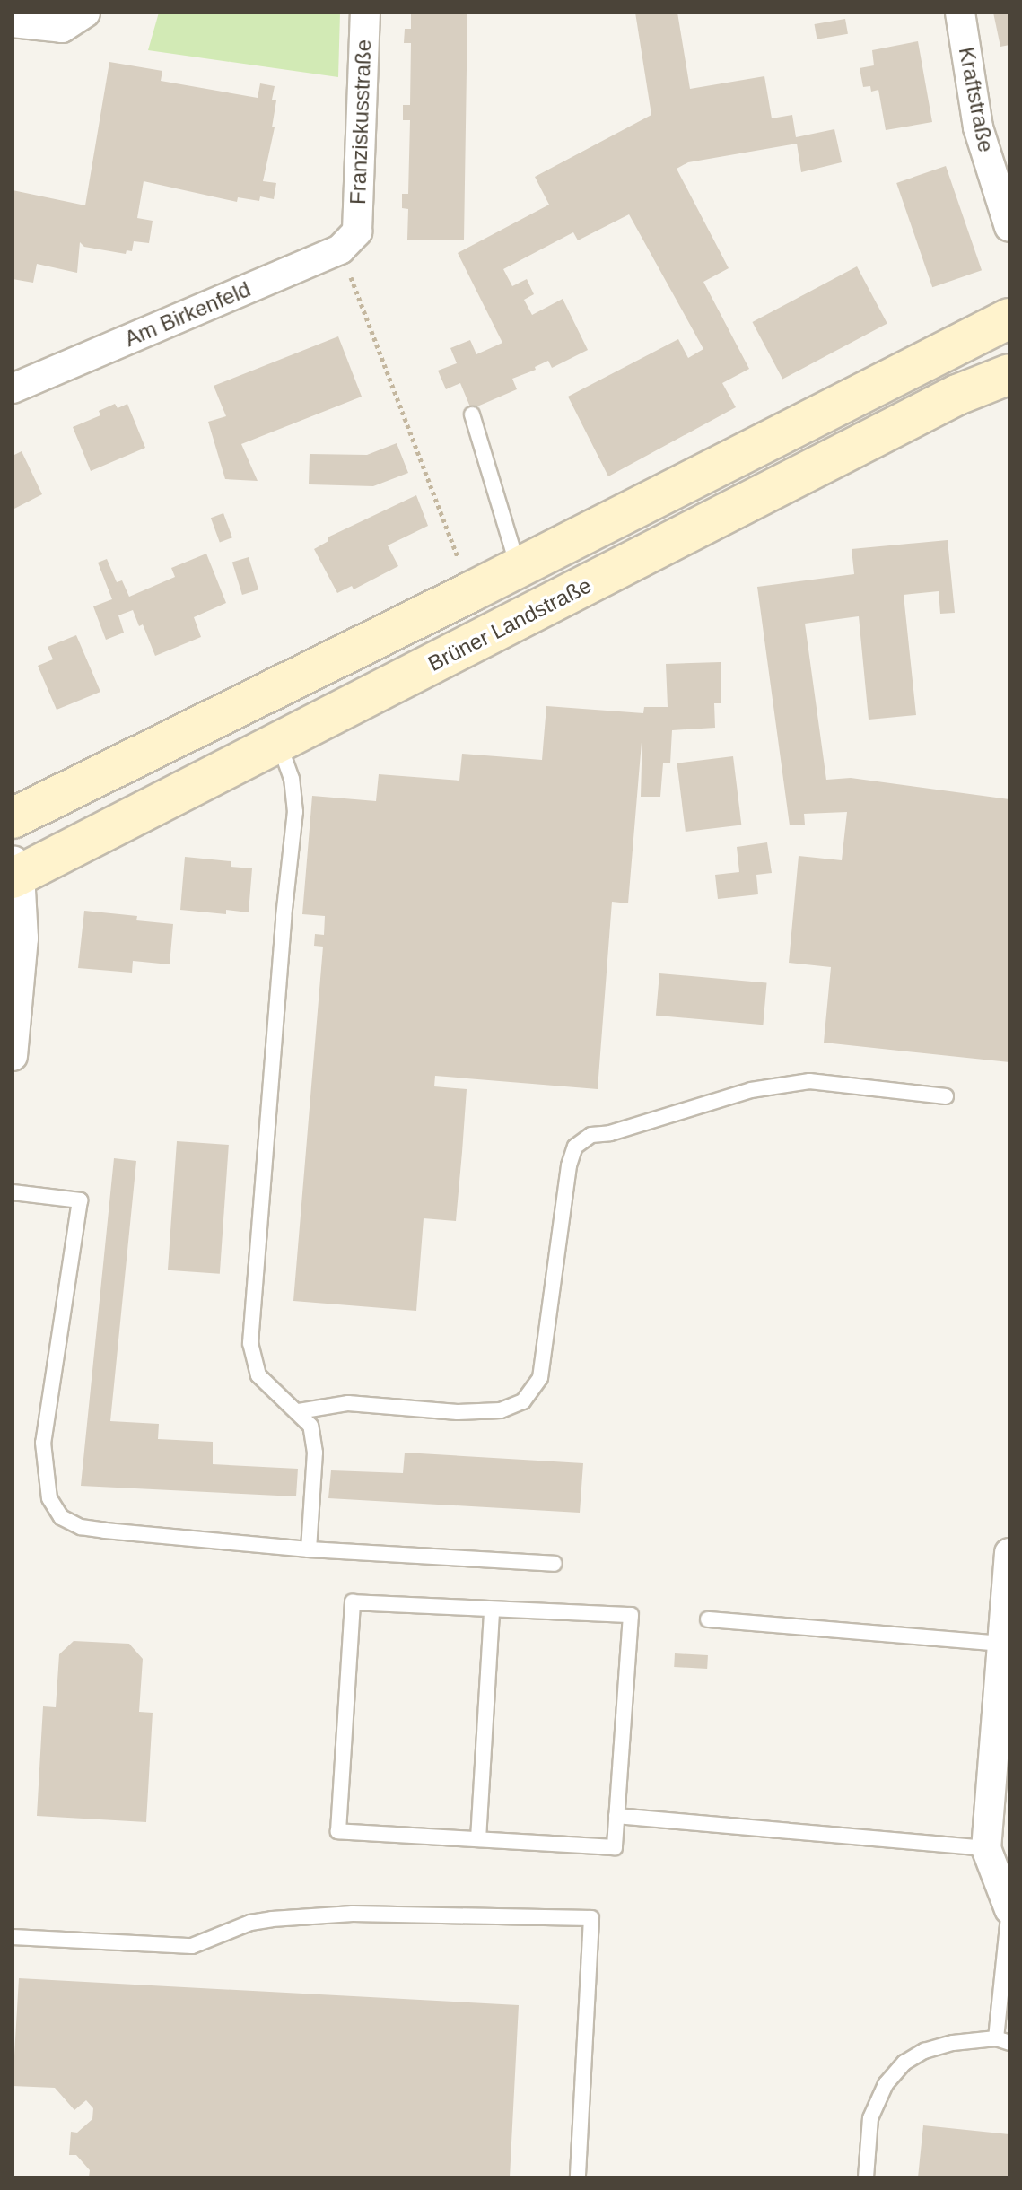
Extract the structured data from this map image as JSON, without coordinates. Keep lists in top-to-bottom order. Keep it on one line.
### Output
{"streets":{"main road":["Brüner Landstraße"],"street":["Kraftstraße","Franziskusstraße","Am Birkenfeld"]},"crossings":[["Franziskusstraße","Am Birkenfeld"]]}
